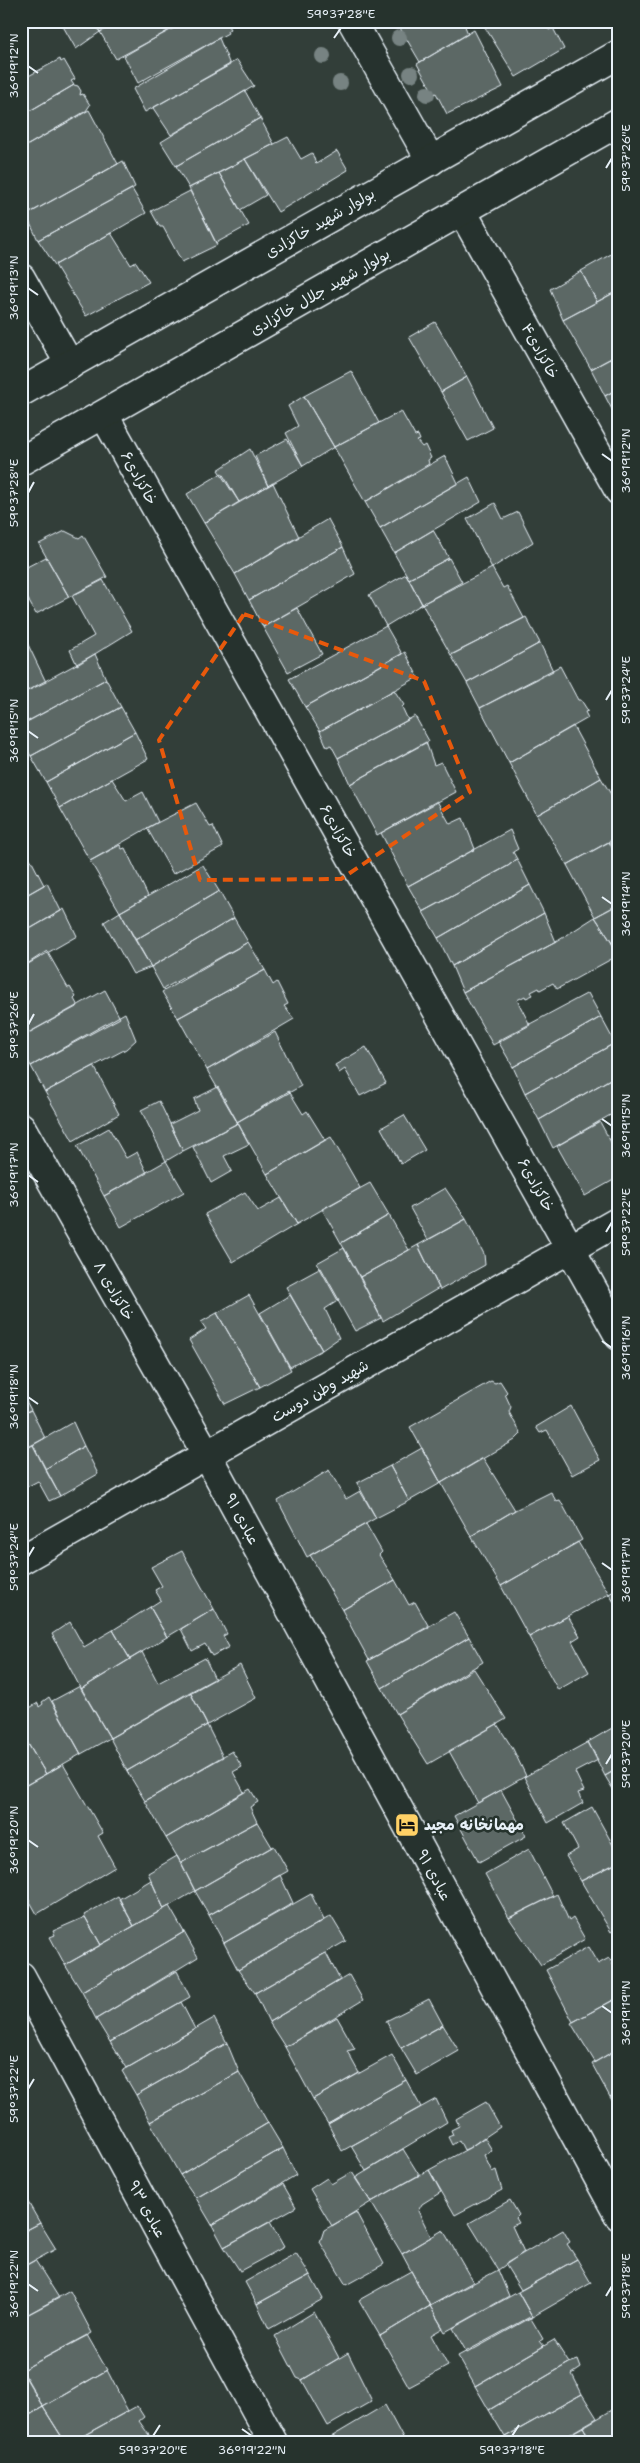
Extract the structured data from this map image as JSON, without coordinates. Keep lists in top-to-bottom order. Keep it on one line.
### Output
{"streets":{"street":["بولوار شهید خاکزادی","بولوار شهید جلال خاکزادی","خاکزادی۴","خاکزادی۶","خاکزادی ۸","شهید وطن دوست","عبادی ۹۱","عبادی ۹۳"]},"crossings":[["بولوار شهید جلال خاکزادی","خاکزادی۴"],["بولوار شهید جلال خاکزادی","خاکزادی۶"],["خاکزادی۶","شهید وطن دوست"],["خاکزادی ۸","شهید وطن دوست"],["خاکزادی ۸","عبادی ۹۱"],["شهید وطن دوست","عبادی ۹۱"]],"places":{"hotel":["مهمانخانه مجید"]},"coordinates":["59°37'28\"E","36°19'12\"N","59°37'26\"E","36°19'13\"N","59°37'24\"E","36°19'15\"N","36°19'14\"N","36°19'17\"N","59°37'22\"E","36°19'16\"N","36°19'18\"N","59°37'20\"E","36°19'20\"N","36°19'19\"N","36°19'22\"N","59°37'18\"E"]}
